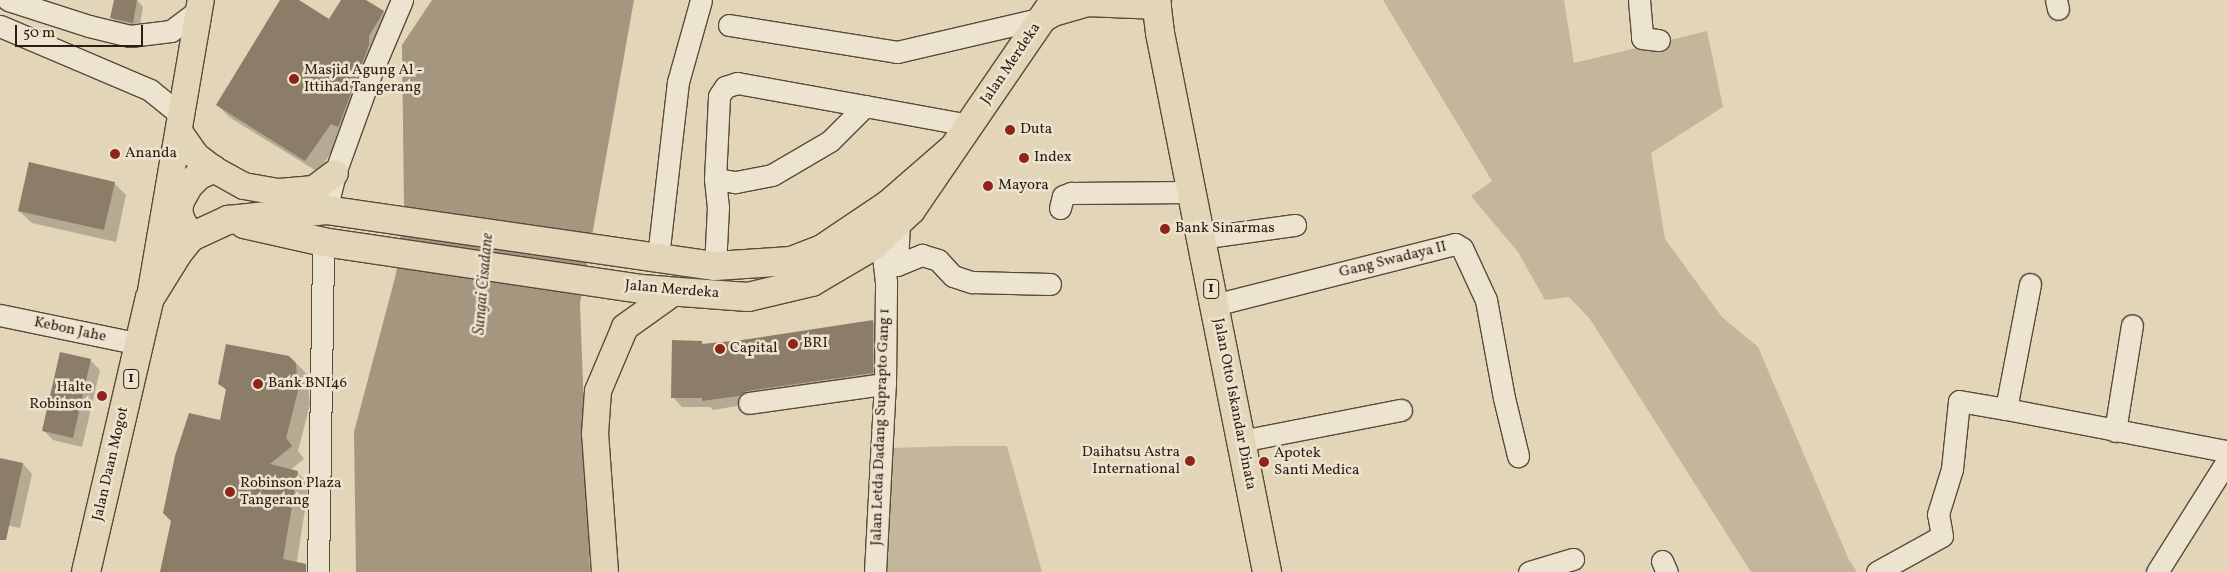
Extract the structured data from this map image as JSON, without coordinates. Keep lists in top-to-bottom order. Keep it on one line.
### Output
{"streets":{"highway":["Jalan Merdeka","1","Jalan Otto Iskandar Dinata","Jalan Daan Mogot"],"street":["Gang Swadaya II","Kebon Jahe","Jalan Letda Dadang Suprapto Gang 1"]},"crossings":[["Jalan Merdeka","1"],["Jalan Merdeka","Jalan Letda Dadang Suprapto Gang 1"],["Jalan Merdeka","Jalan Daan Mogot"],["Gang Swadaya II","Jalan Otto Iskandar Dinata"],["1","Jalan Daan Mogot"],["Kebon Jahe","Jalan Daan Mogot"]],"water":["Sungai Cisadane"],"places":["Masjid Agung Al - Ittihad Tangerang","Duta","Ananda","Index","Mayora","Bank Sinarmas","BRI","Capital","Bank BNI46","Halte Robinson","Daihatsu Astra International","Apotek Santi Medica","Robinson Plaza Tangerang"],"scale_bar":"50 m"}
